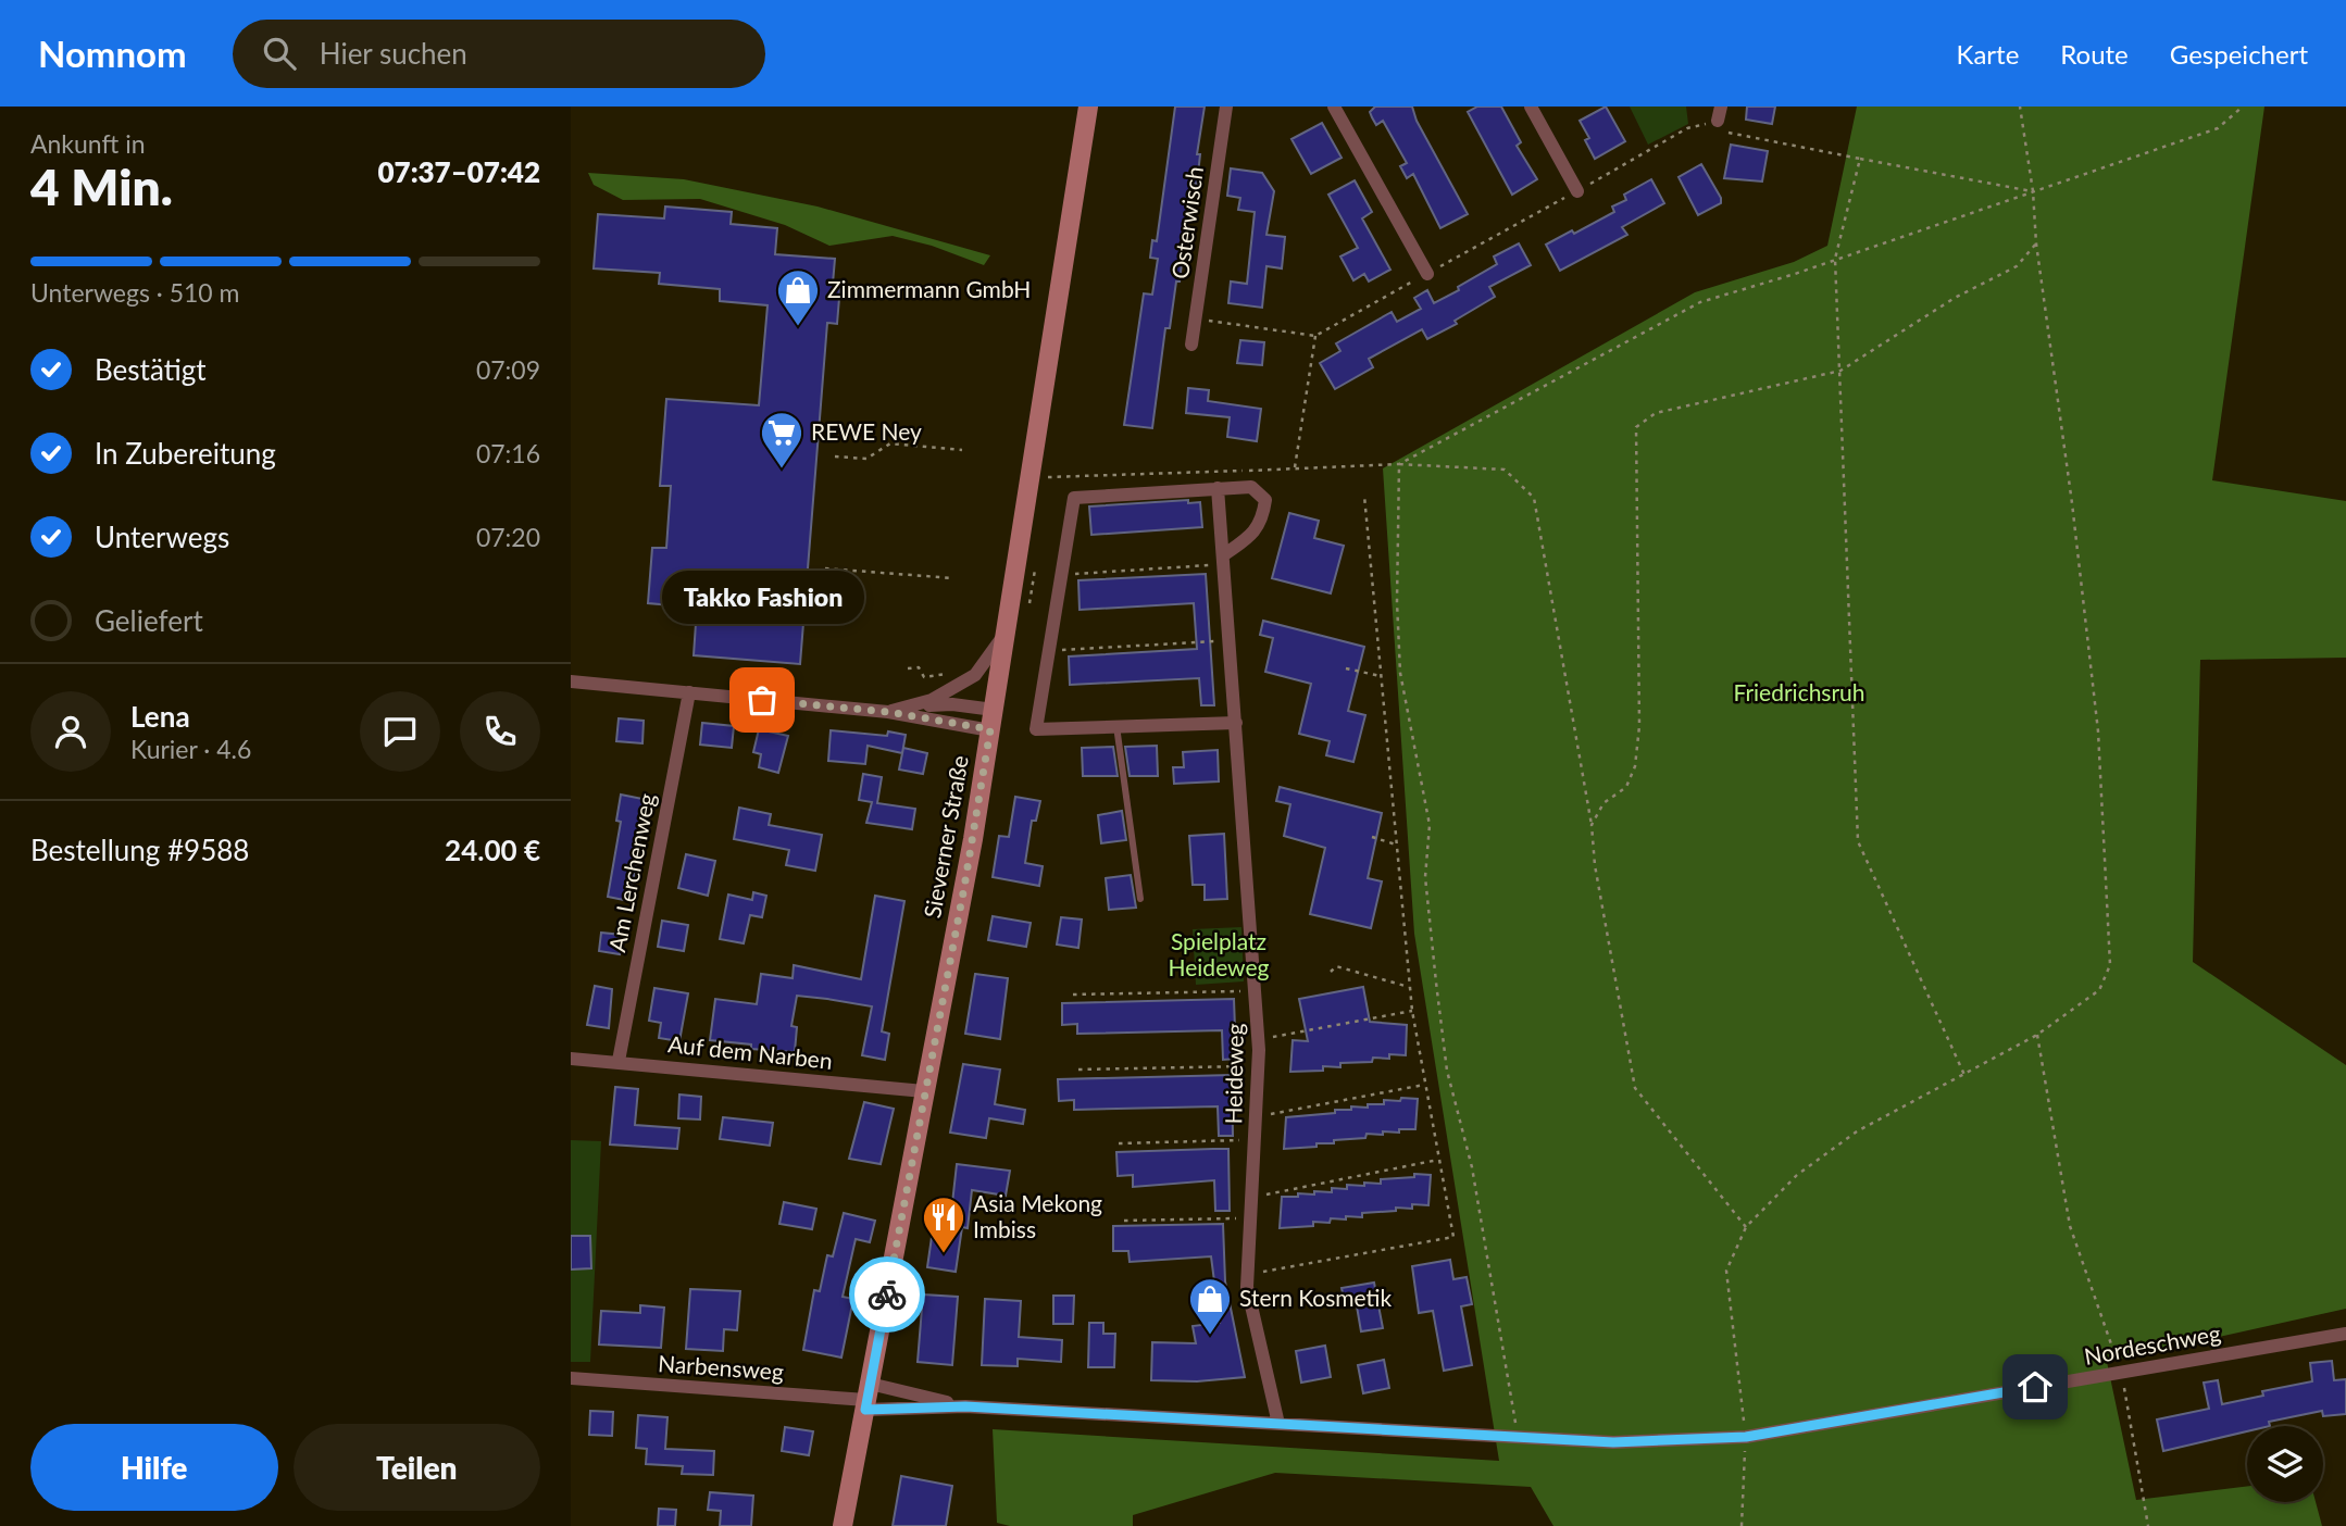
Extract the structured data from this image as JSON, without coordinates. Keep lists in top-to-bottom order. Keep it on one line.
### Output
{"streets":{"main road":["Sieverner Straße"],"street":["Osterwisch","Am Lerchenweg","Auf dem Narben","Heideweg","Nordeschweg","Narbensweg"]},"crossings":[["Sieverner Straße","Auf dem Narben"],["Sieverner Straße","Nordeschweg"],["Sieverner Straße","Narbensweg"],["Am Lerchenweg","Auf dem Narben"],["Heideweg","Nordeschweg"],["Nordeschweg","Narbensweg"]],"parks":["Friedrichsruh","Spielplatz Heideweg"],"places":{"shop":["Zimmermann GmbH","Stern Kosmetik"],"supermarket":["REWE Ney"],"other":["Takko Fashion"],"restaurant":["Asia Mekong Imbiss"]},"page":{"header":"Nomnom","search":"Hier suchen","nav":["Karte","Route","Gespeichert"],"heading":["4 Min.","Ankunft in","07:37–07:42"],"panel":["Lena","Kurier · 4.6","Bestellung #9588","24.00 €"],"bar":"Unterwegs · 510 m","list":[["Bestätigt","07:09"],["In Zubereitung","07:16"],["Unterwegs","07:20"],"Geliefert"],"bubble":"Takko Fashion","buttons":["Hilfe","Teilen"]}}
